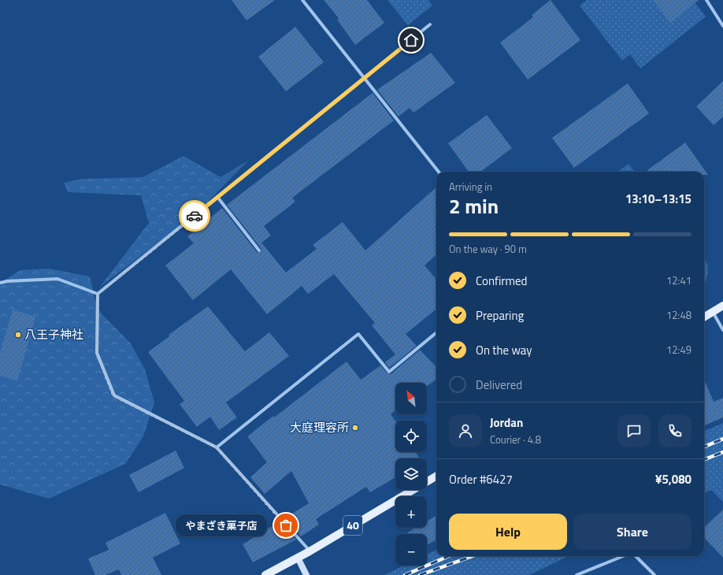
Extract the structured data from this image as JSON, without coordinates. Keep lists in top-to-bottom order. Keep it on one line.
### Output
{"streets":{"main road":["40"]},"places":["八王子神社","大庭理容所","やまざき菓子店"],"north":"top left","page":{"heading":["2 min","Arriving in","13:10–13:15"],"panel":["Jordan","Courier · 4.8","Order #6427","¥5,080"],"bar":"On the way · 90 m","list":[["Confirmed","12:41"],["Preparing","12:48"],["On the way","12:49"],"Delivered"],"map_buttons":["+","−"],"buttons":["Help","Share"],"bubble":"やまざき菓子店"}}
